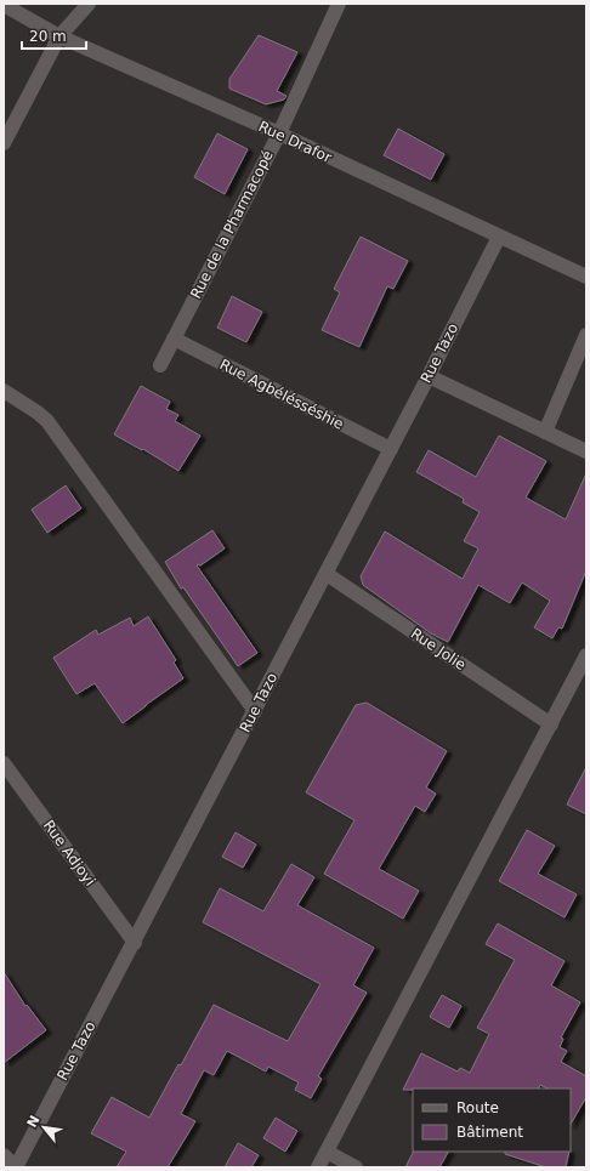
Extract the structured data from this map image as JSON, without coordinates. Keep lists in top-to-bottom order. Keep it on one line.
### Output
{"streets":{"street":["Rue Drafor","Rue de la Pharmacopé","Rue Tazo","Rue Agbélésséshie","Rue Jolie","Rue Adjoyi"]},"crossings":[["Rue Drafor","Rue de la Pharmacopé"],["Rue Drafor","Rue Tazo"],["Rue de la Pharmacopé","Rue Agbélésséshie"],["Rue Tazo","Rue Agbélésséshie"],["Rue Tazo","Rue Jolie"],["Rue Tazo","Rue Adjoyi"]],"legend":["Route","Bâtiment"],"scale_bar":"20 m","north":"top left"}
